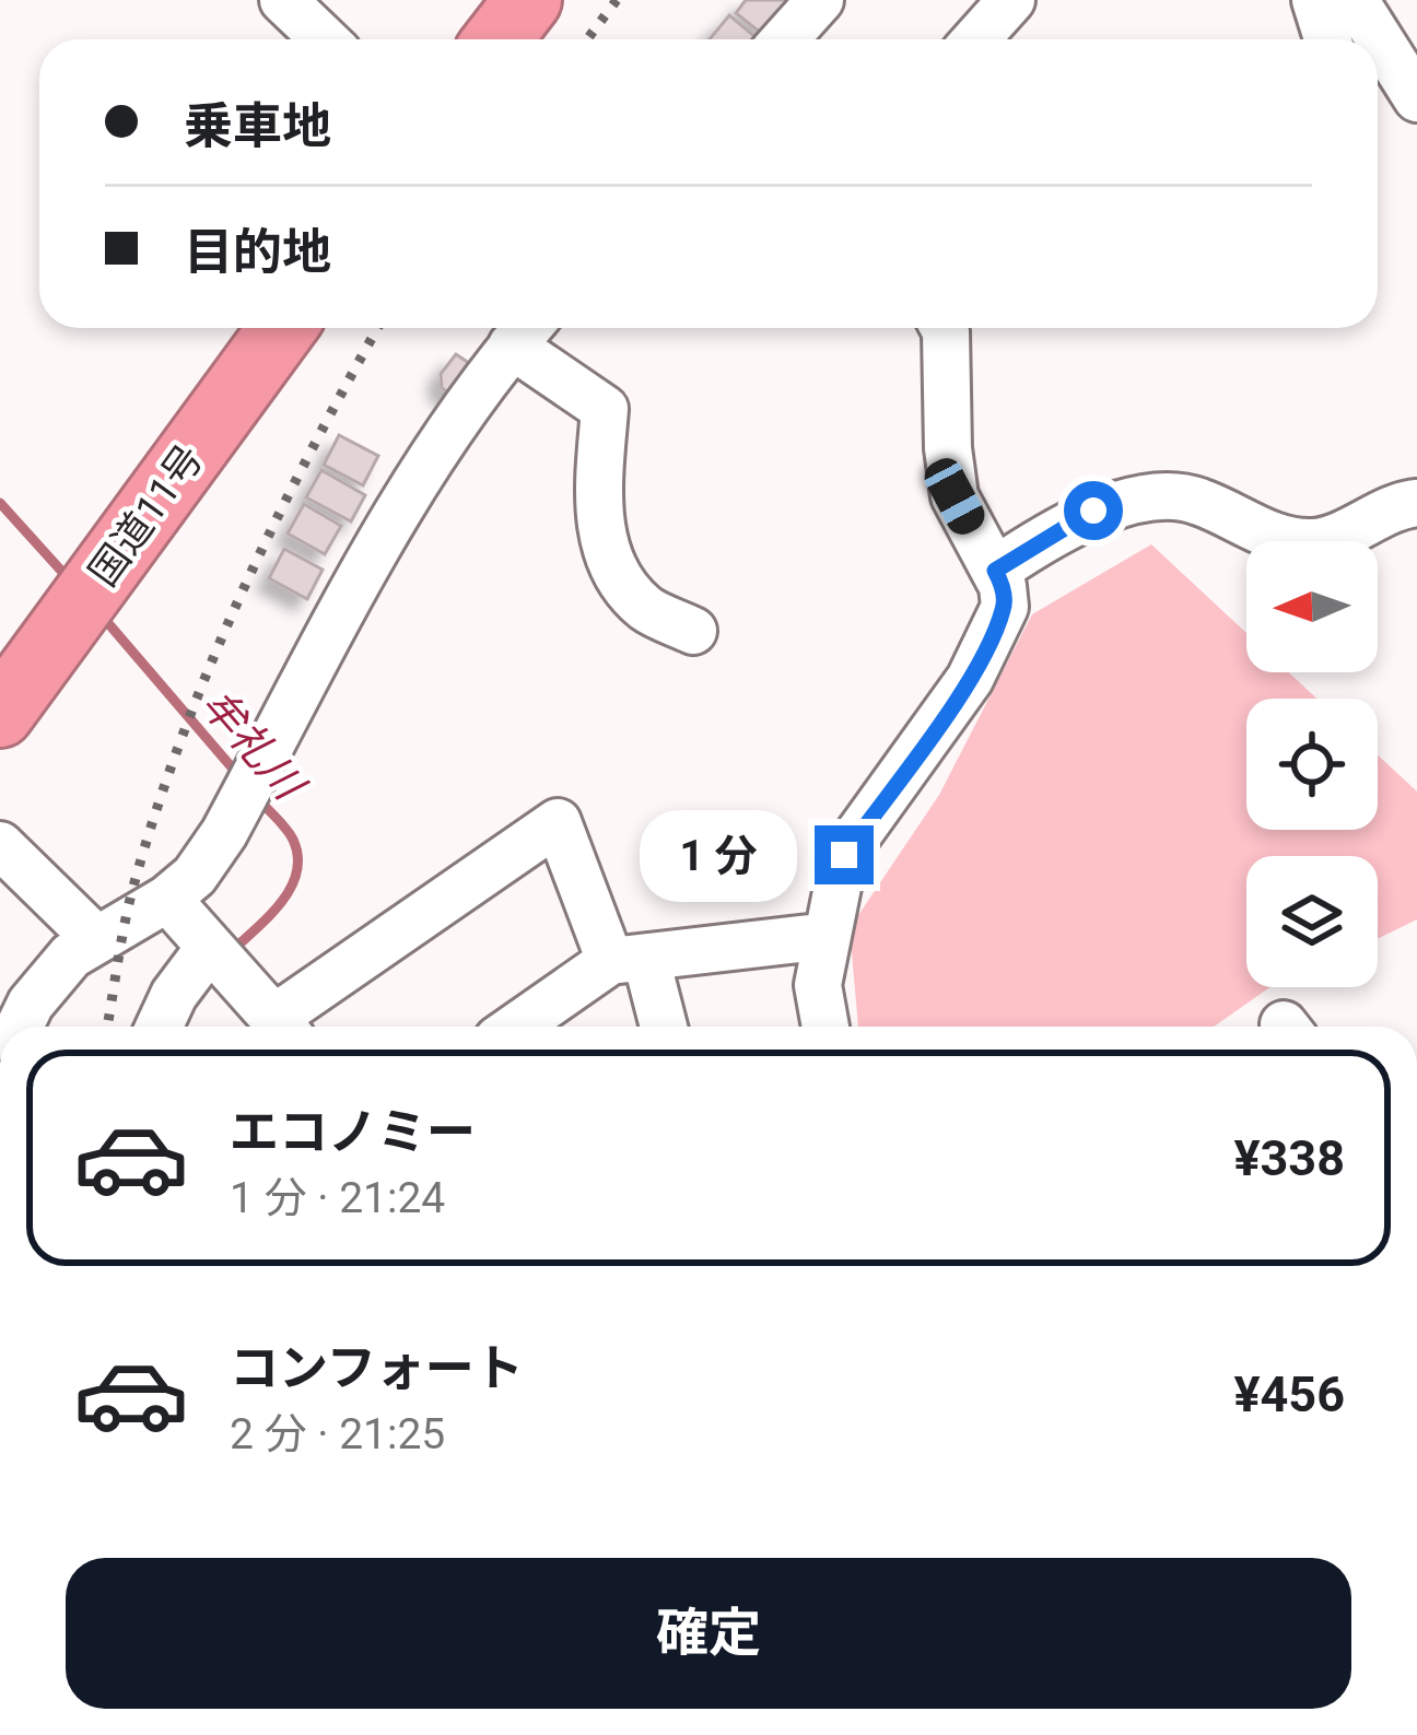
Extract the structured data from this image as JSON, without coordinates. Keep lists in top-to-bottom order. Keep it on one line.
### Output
{"streets":{"highway":["国道11号"]},"water":["牟礼川"],"north":"left","page":{"banner":["乗車地","目的地"],"bubble":"1 分","list":[{"name":"エコノミー","note":"1 分 · 21:24","value":"¥338"},{"name":"コンフォート","note":"2 分 · 21:25","value":"¥456"}],"buttons":"確定"}}
